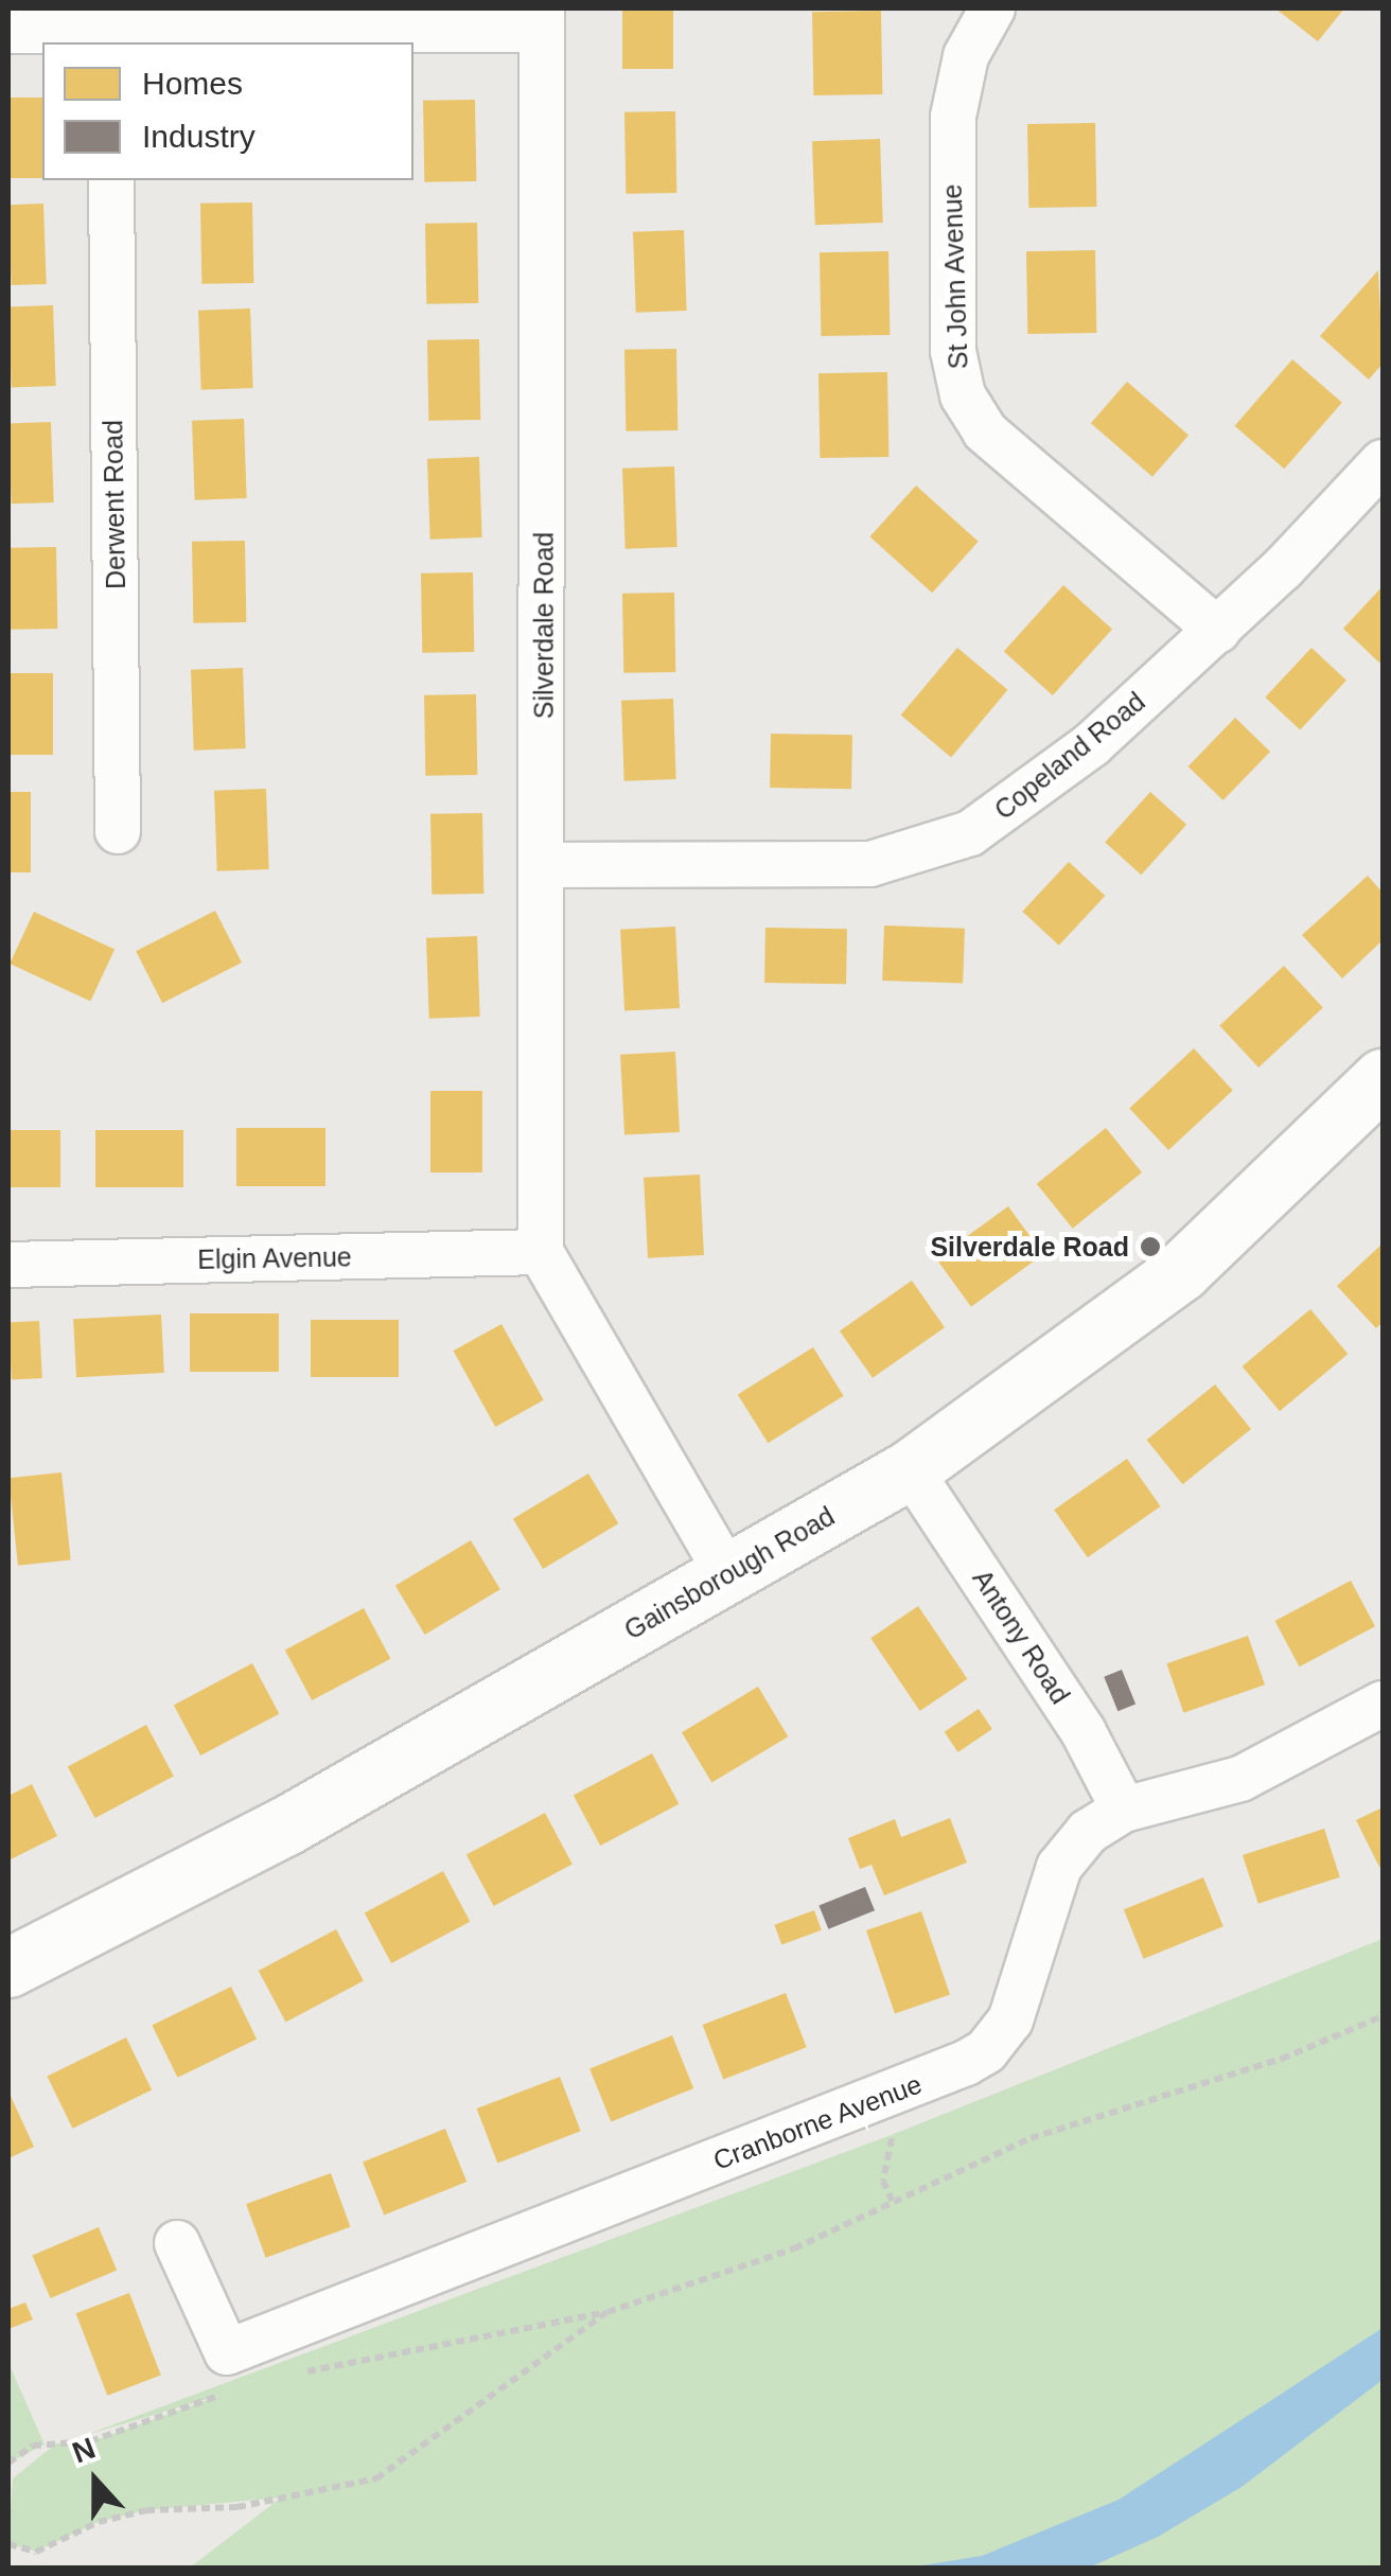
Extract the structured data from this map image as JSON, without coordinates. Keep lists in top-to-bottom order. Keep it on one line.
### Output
{"streets":{"street":["St John Avenue","Derwent Road","Silverdale Road","Copeland Road","Elgin Avenue","Gainsborough Road","Antony Road","Cranborne Avenue"]},"crossings":[["St John Avenue","Copeland Road"],["Silverdale Road","Copeland Road"],["Silverdale Road","Elgin Avenue"],["Gainsborough Road","Antony Road"],["Antony Road","Cranborne Avenue"]],"places":["Silverdale Road"],"legend":["Homes","Industry"],"north":"top"}
